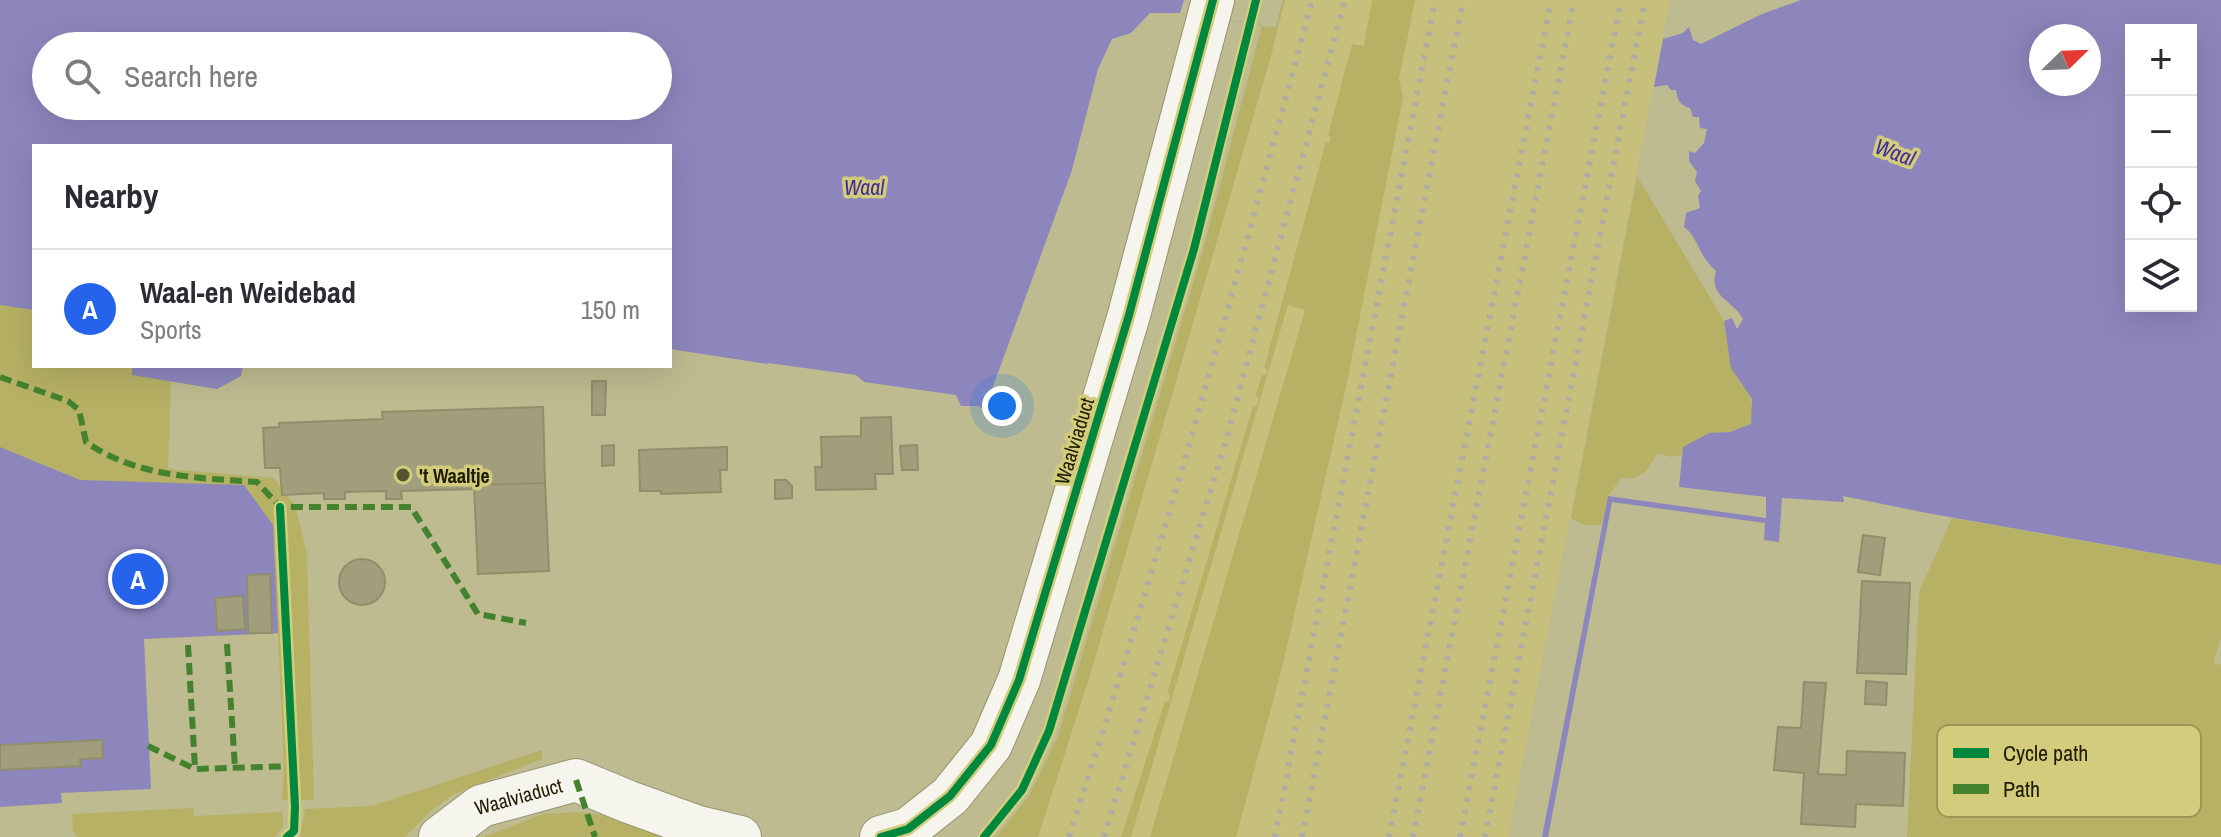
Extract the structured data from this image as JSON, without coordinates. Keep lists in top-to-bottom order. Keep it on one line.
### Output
{"streets":{"street":["Waalviaduct"]},"water":["Waal"],"places":["'t Waaltje"],"legend":["Cycle path","Path"],"north":"top right","page":{"map_buttons":["+","−"],"search":"Search here","heading":"Nearby","list":[{"mark":"A","name":"Waal-en Weidebad","note":"Sports","value":"150 m"}],"pins":"A"}}
